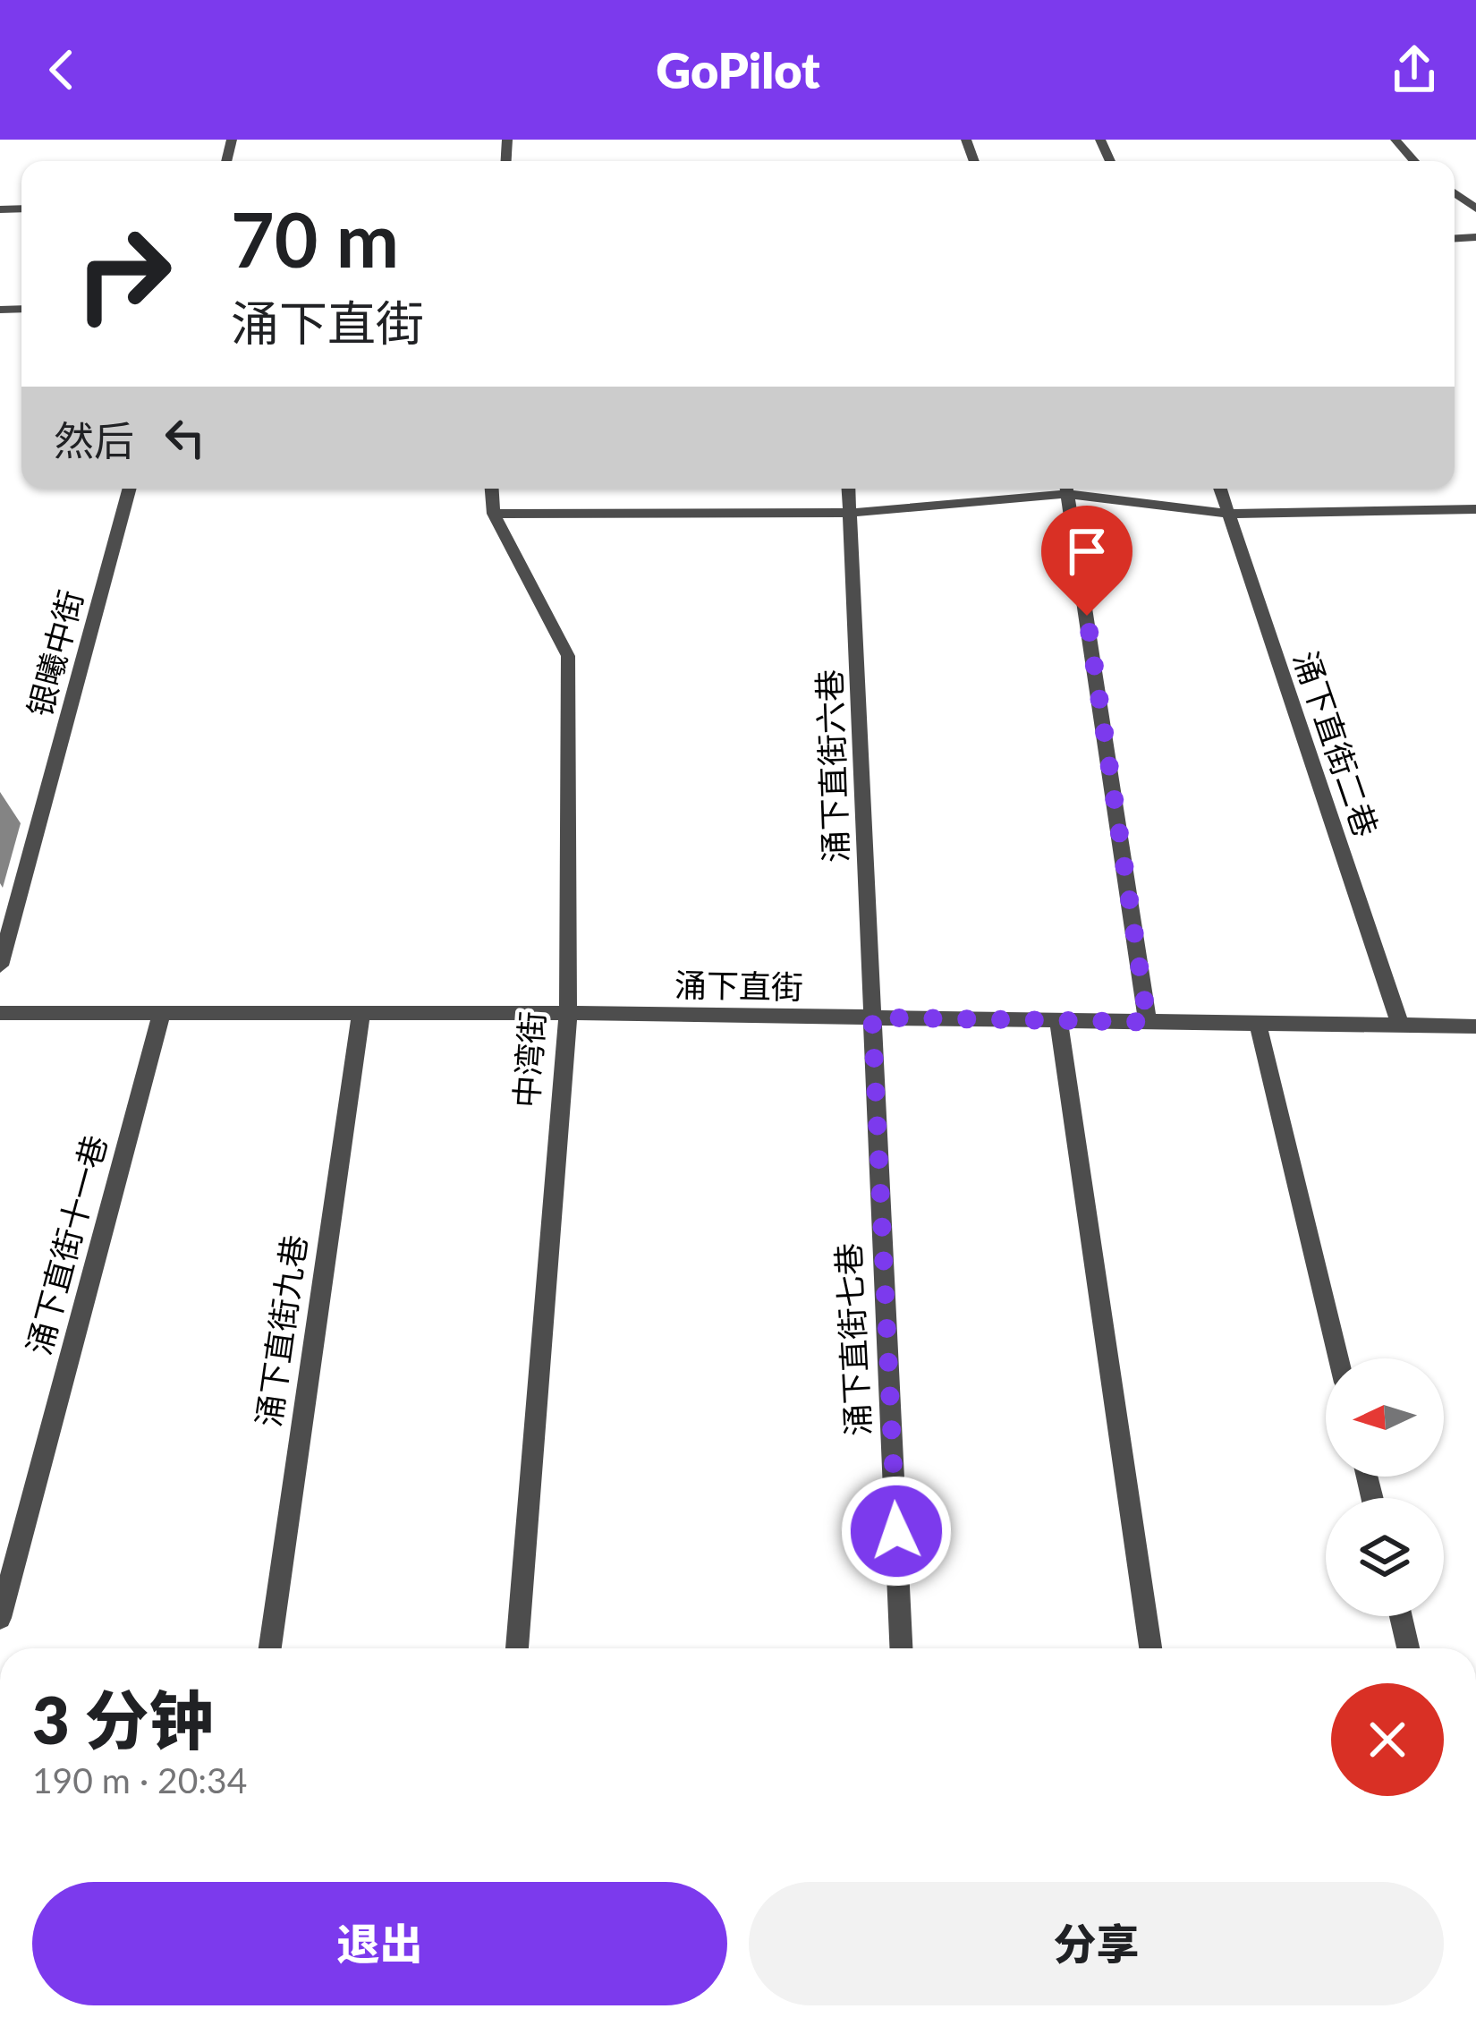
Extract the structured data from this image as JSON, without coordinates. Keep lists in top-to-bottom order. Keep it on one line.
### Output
{"streets":{"street":["银曦中街","涌下直街二巷","涌下直街六巷","涌下直街","中湾街","涌下直街十一巷","涌下直街九巷","涌下直街七巷"]},"crossings":[["涌下直街二巷","涌下直街"],["涌下直街六巷","涌下直街"],["涌下直街六巷","涌下直街七巷"],["涌下直街","中湾街"],["涌下直街","涌下直街十一巷"],["涌下直街","涌下直街九巷"],["涌下直街","涌下直街七巷"]],"north":"left","page":{"header":"GoPilot","turn":["70 m","涌下直街"],"then":"然后","heading":["3 分钟","190 m · 20:34"],"buttons":["退出","分享"]}}
